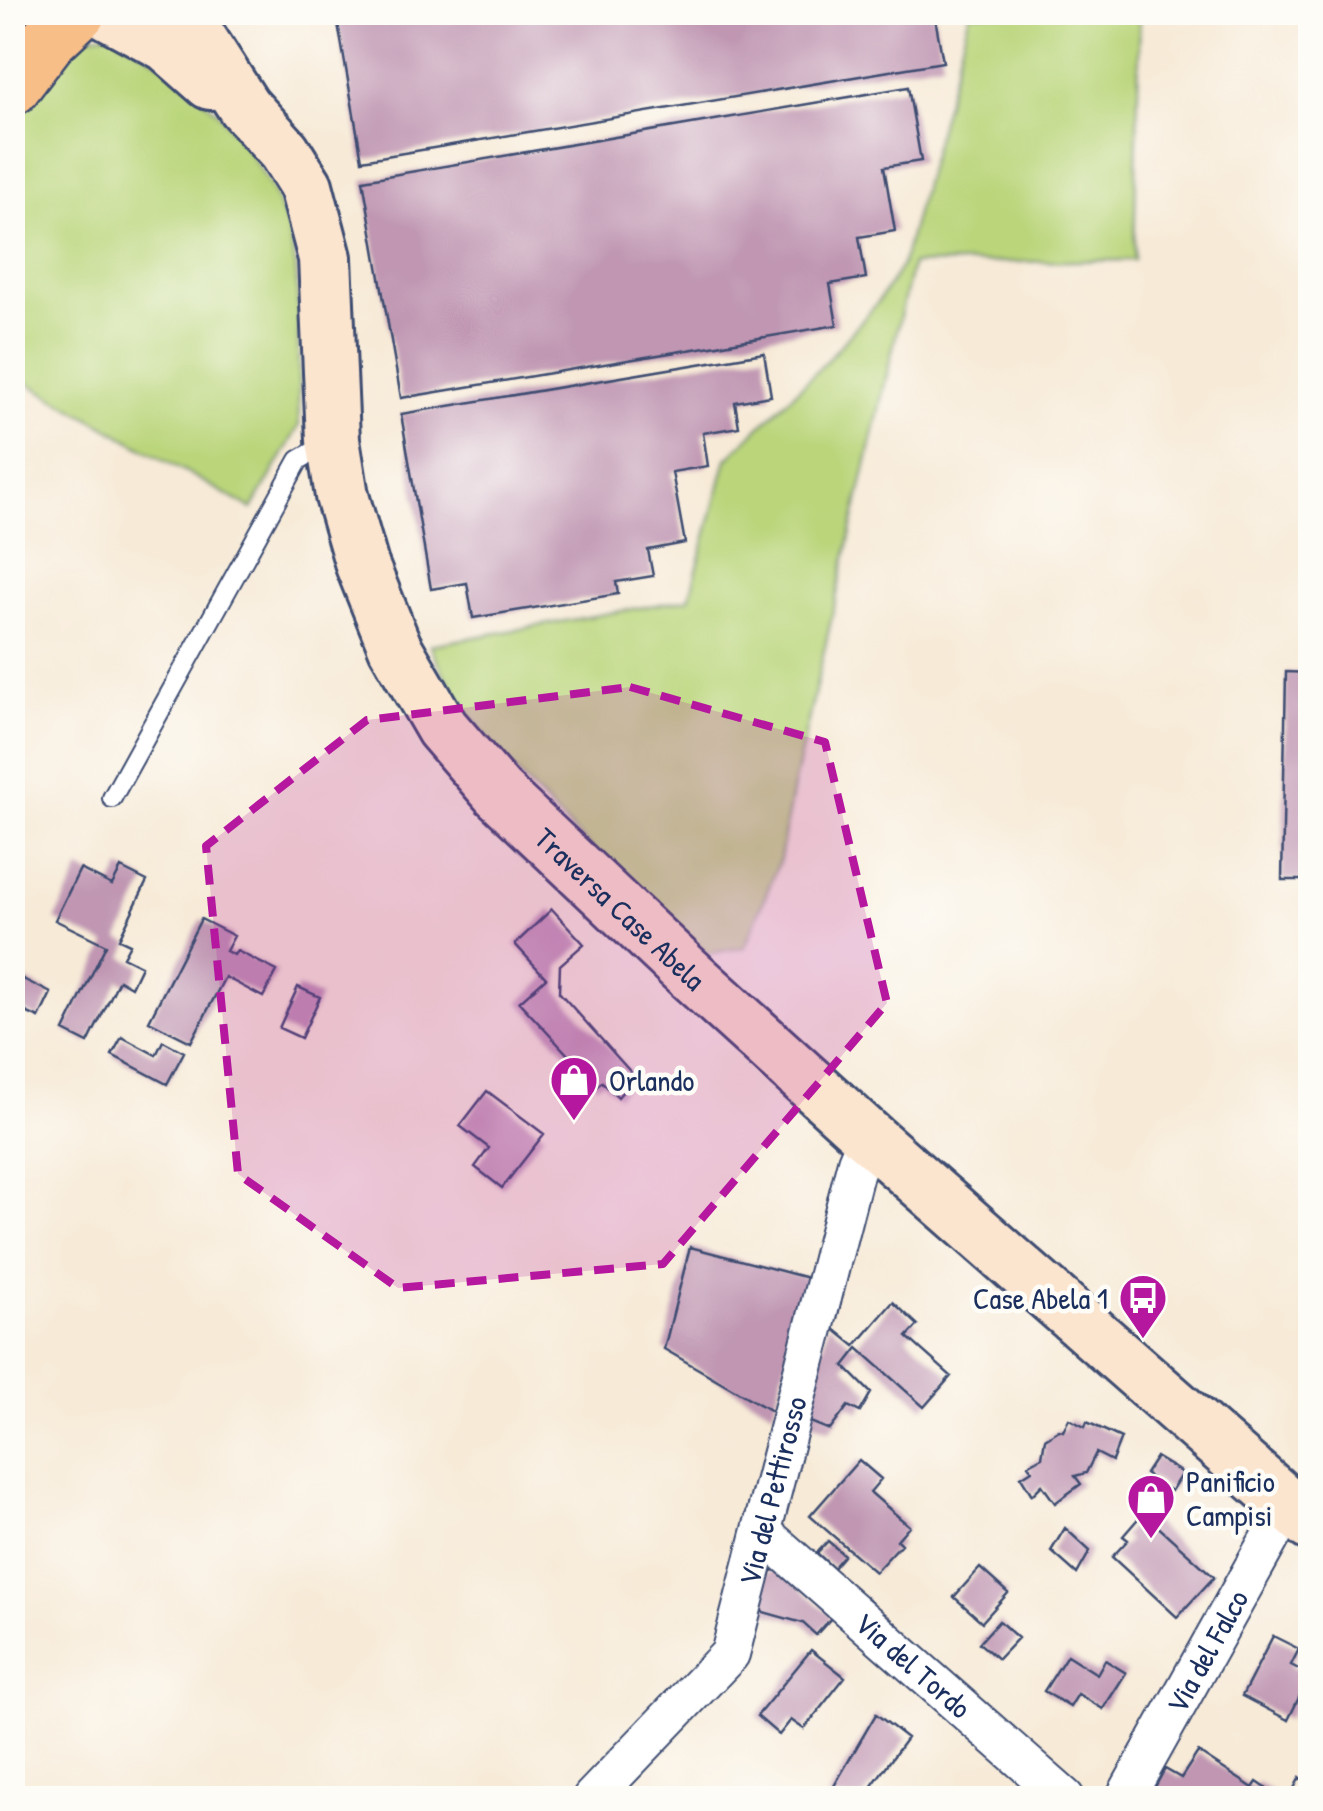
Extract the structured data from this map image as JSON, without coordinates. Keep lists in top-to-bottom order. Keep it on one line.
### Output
{"streets":{"street":["Traversa Case Abela","Via del Pettirosso","Via del Falco","Via del Tordo"]},"crossings":[["Traversa Case Abela","Via del Pettirosso"],["Traversa Case Abela","Via del Falco"],["Via del Pettirosso","Via del Tordo"]],"places":{"shop":["Orlando","Panificio Campisi"],"bus stop":["Case Abela 1"]}}
